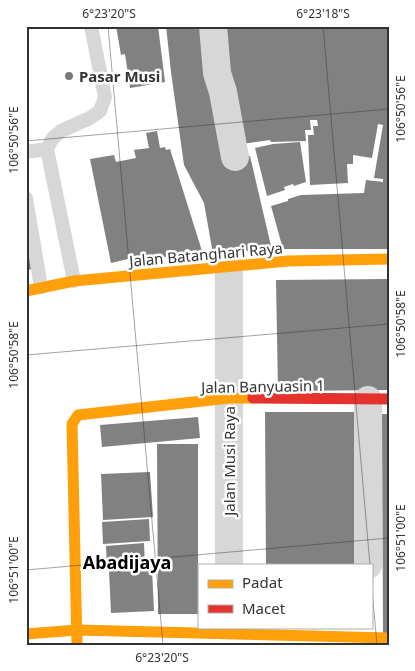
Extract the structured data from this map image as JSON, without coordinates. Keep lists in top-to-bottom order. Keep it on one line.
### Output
{"streets":{"street":["Jalan Batanghari Raya","Jalan Banyuasin 1","Jalan Musi Raya"]},"crossings":[["Jalan Batanghari Raya","Jalan Musi Raya"],["Jalan Banyuasin 1","Jalan Musi Raya"]],"districts":["Abadijaya"],"places":["Pasar Musi"],"legend":["Padat","Macet"],"coordinates":["6°23'20\"S","6°23'18\"S","106°50'56\"E","106°50'58\"E","106°51'00\"E"]}
